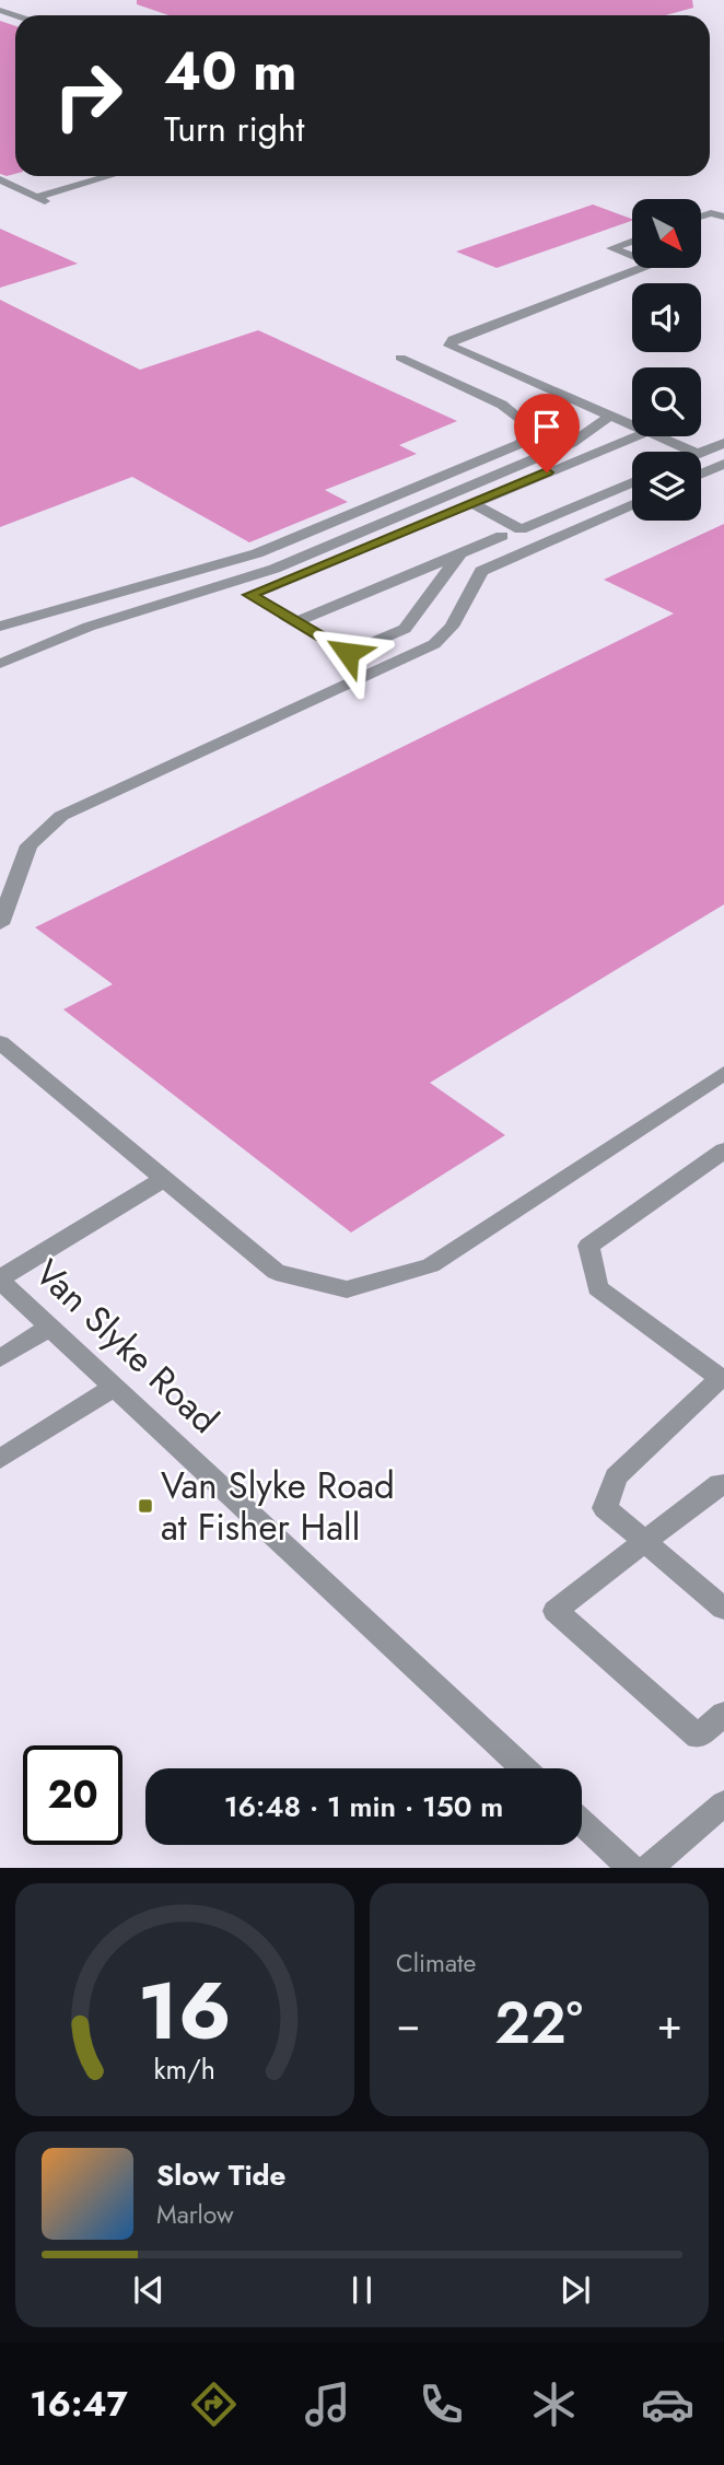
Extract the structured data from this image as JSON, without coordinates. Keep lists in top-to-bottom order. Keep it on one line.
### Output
{"streets":{"street":["Van Slyke Road"]},"places":{"transit":["Van Slyke Road at Fisher Hall"]},"north":"bottom right","page":{"turn":["40 m","Turn right"],"limit":"20","trip":"16:48 · 1 min · 150 m","tile":"Climate","heat":["−","22°","+"],"song":["Slow Tide","Marlow"],"tabs":"16:47","gauge":["16","km/h"]}}
